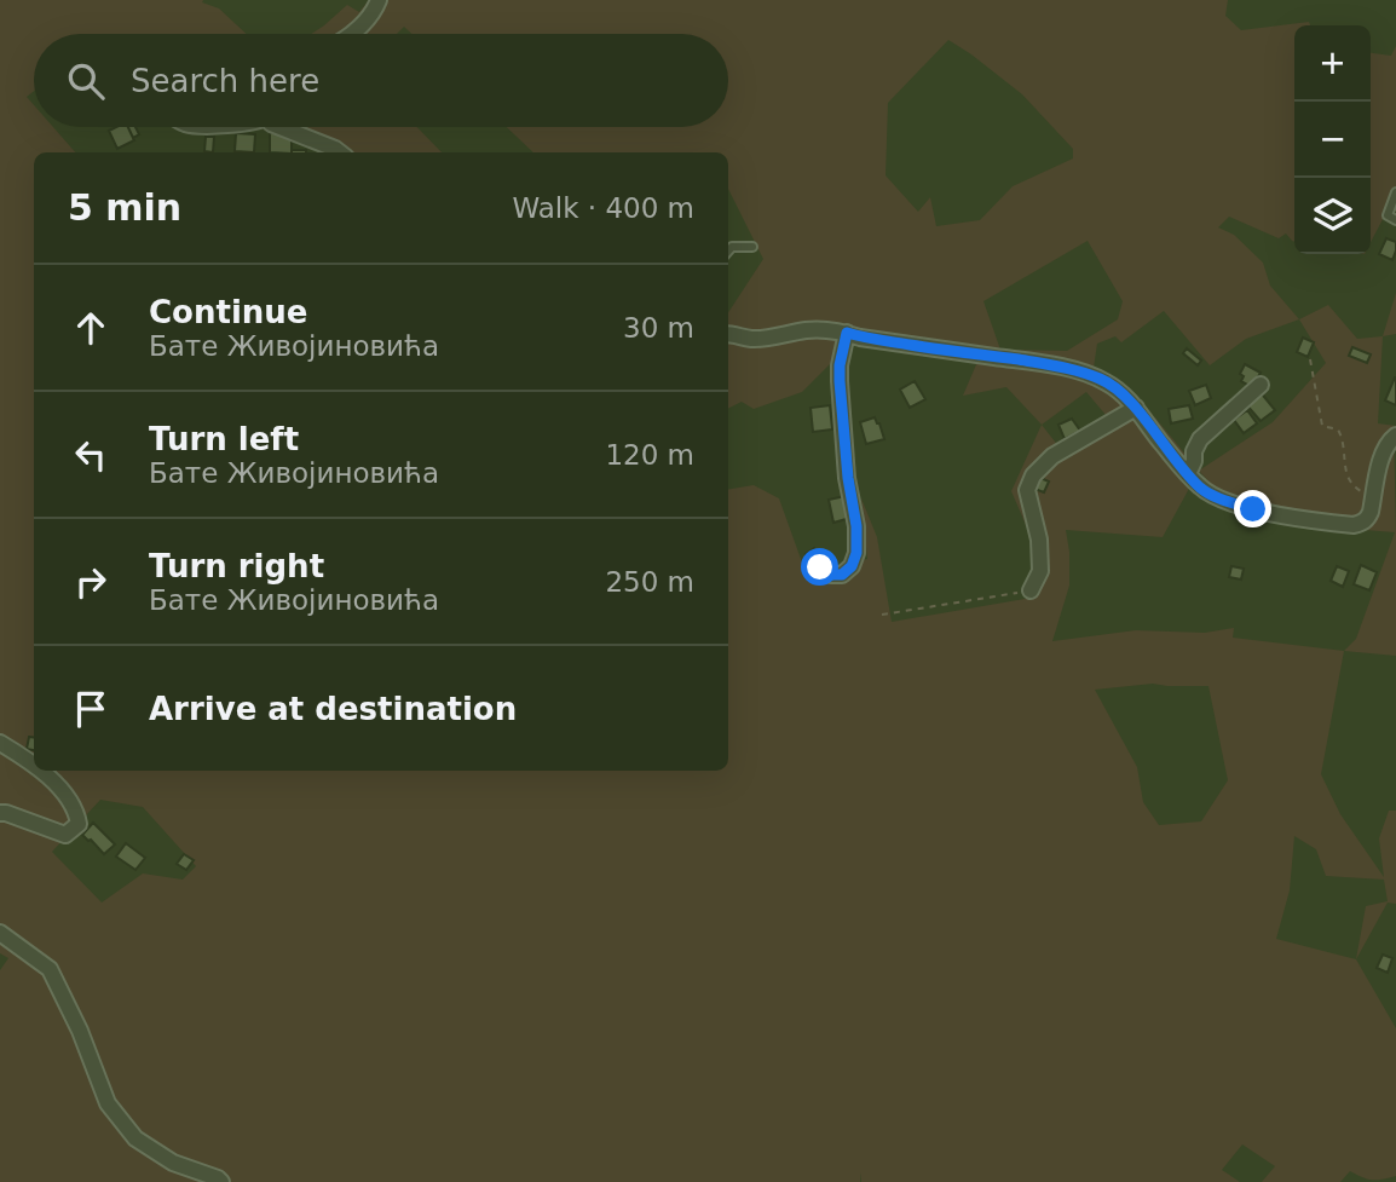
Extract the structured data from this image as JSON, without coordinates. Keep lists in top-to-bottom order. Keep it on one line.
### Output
{"page":{"map_buttons":["+","−"],"search":"Search here","heading":["5 min","Walk · 400 m"],"list":[["Continue","Бате Живојиновића","30 m"],["Turn left","Бате Живојиновића","120 m"],["Turn right","Бате Живојиновића","250 m"],"Arrive at destination"]}}
